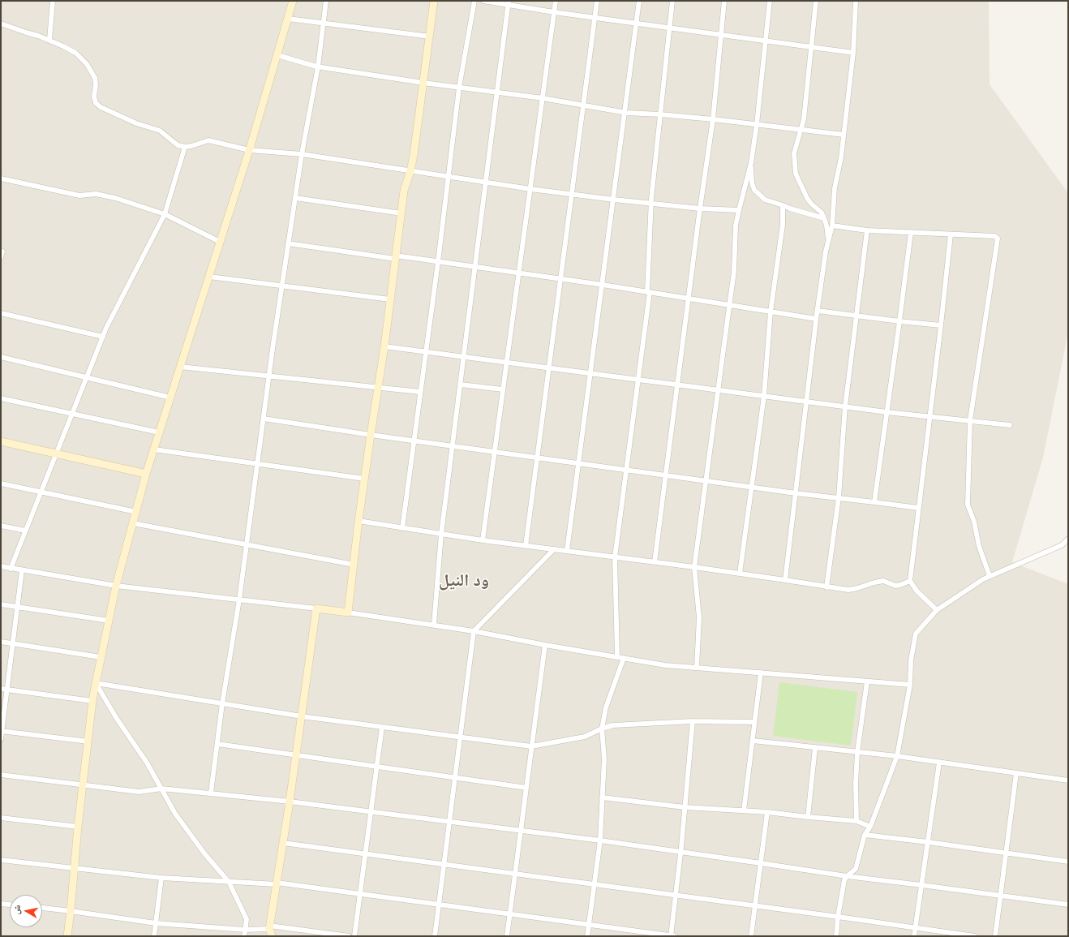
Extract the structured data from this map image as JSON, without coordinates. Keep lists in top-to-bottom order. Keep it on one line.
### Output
{"districts":["ود النيل"],"north":"left"}
